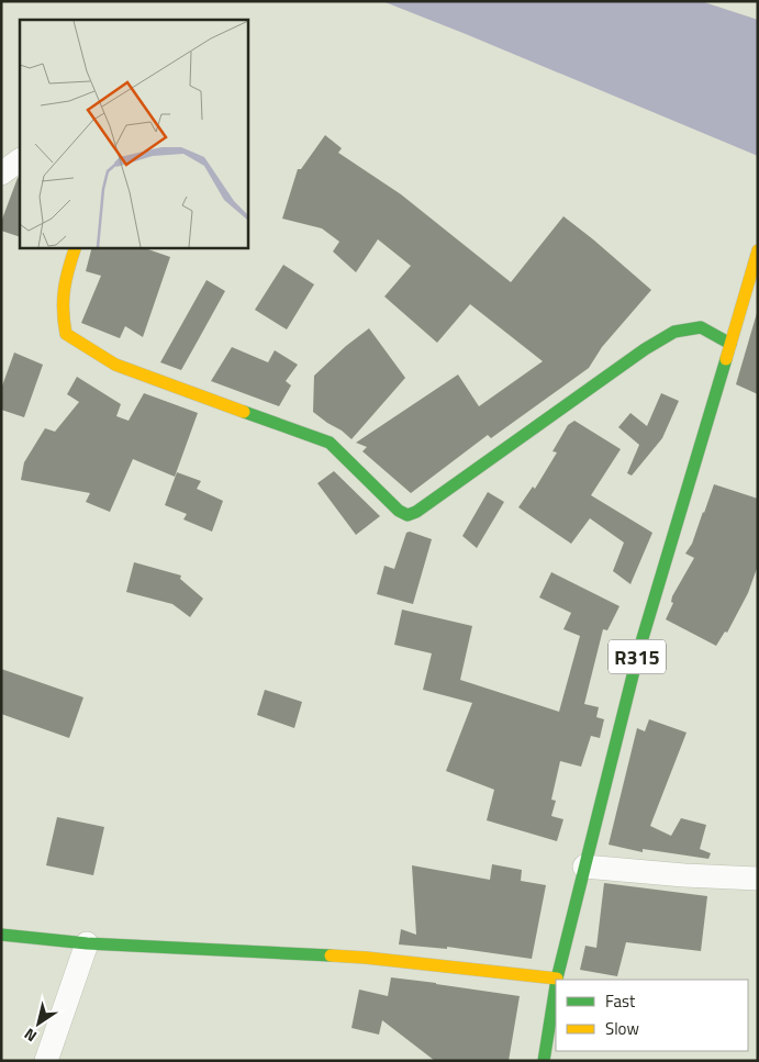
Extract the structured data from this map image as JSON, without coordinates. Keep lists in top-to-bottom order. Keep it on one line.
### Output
{"streets":{"street":["R315"]},"legend":["Fast","Slow"],"north":"bottom left"}
